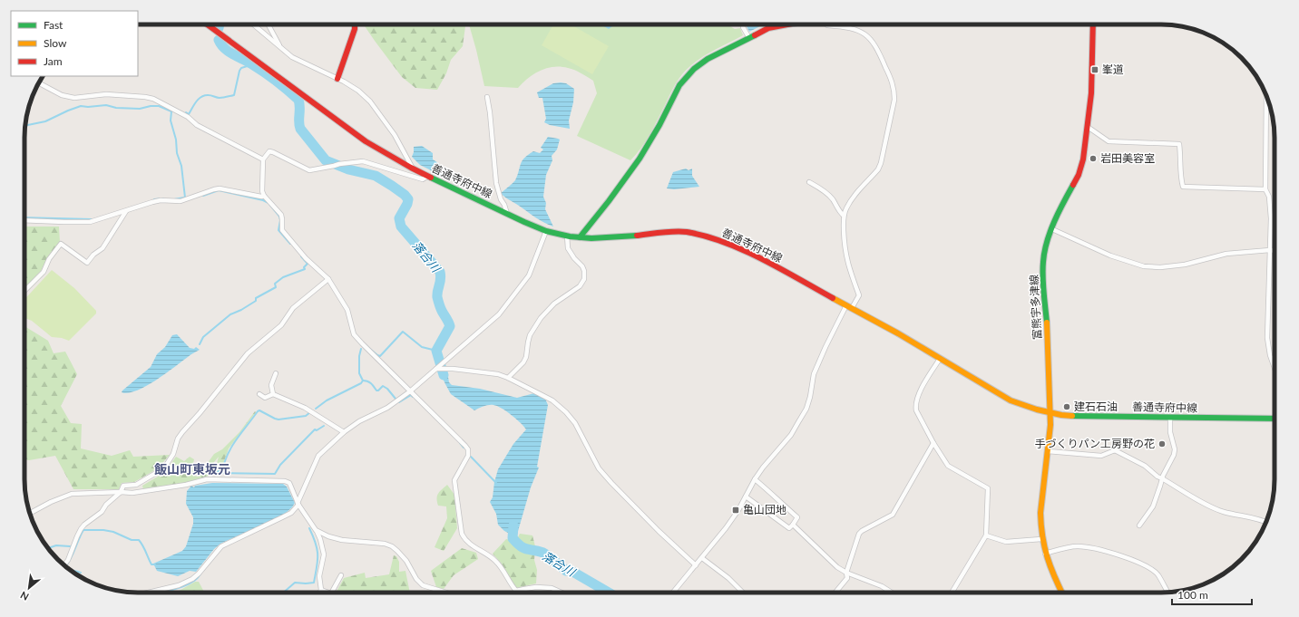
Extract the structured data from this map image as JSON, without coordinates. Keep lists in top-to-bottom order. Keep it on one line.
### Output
{"streets":{"main road":["善通寺府中線","富熊宇多津線"]},"crossings":[["善通寺府中線","富熊宇多津線"]],"districts":["飯山町東坂元"],"water":["落合川"],"places":{"transit":["峯道","亀山団地"],"other":["岩田美容室","建石石油","手づくりパン工房野の花"]},"legend":["Fast","Slow","Jam"],"scale_bar":"100 m","north":"bottom left"}
